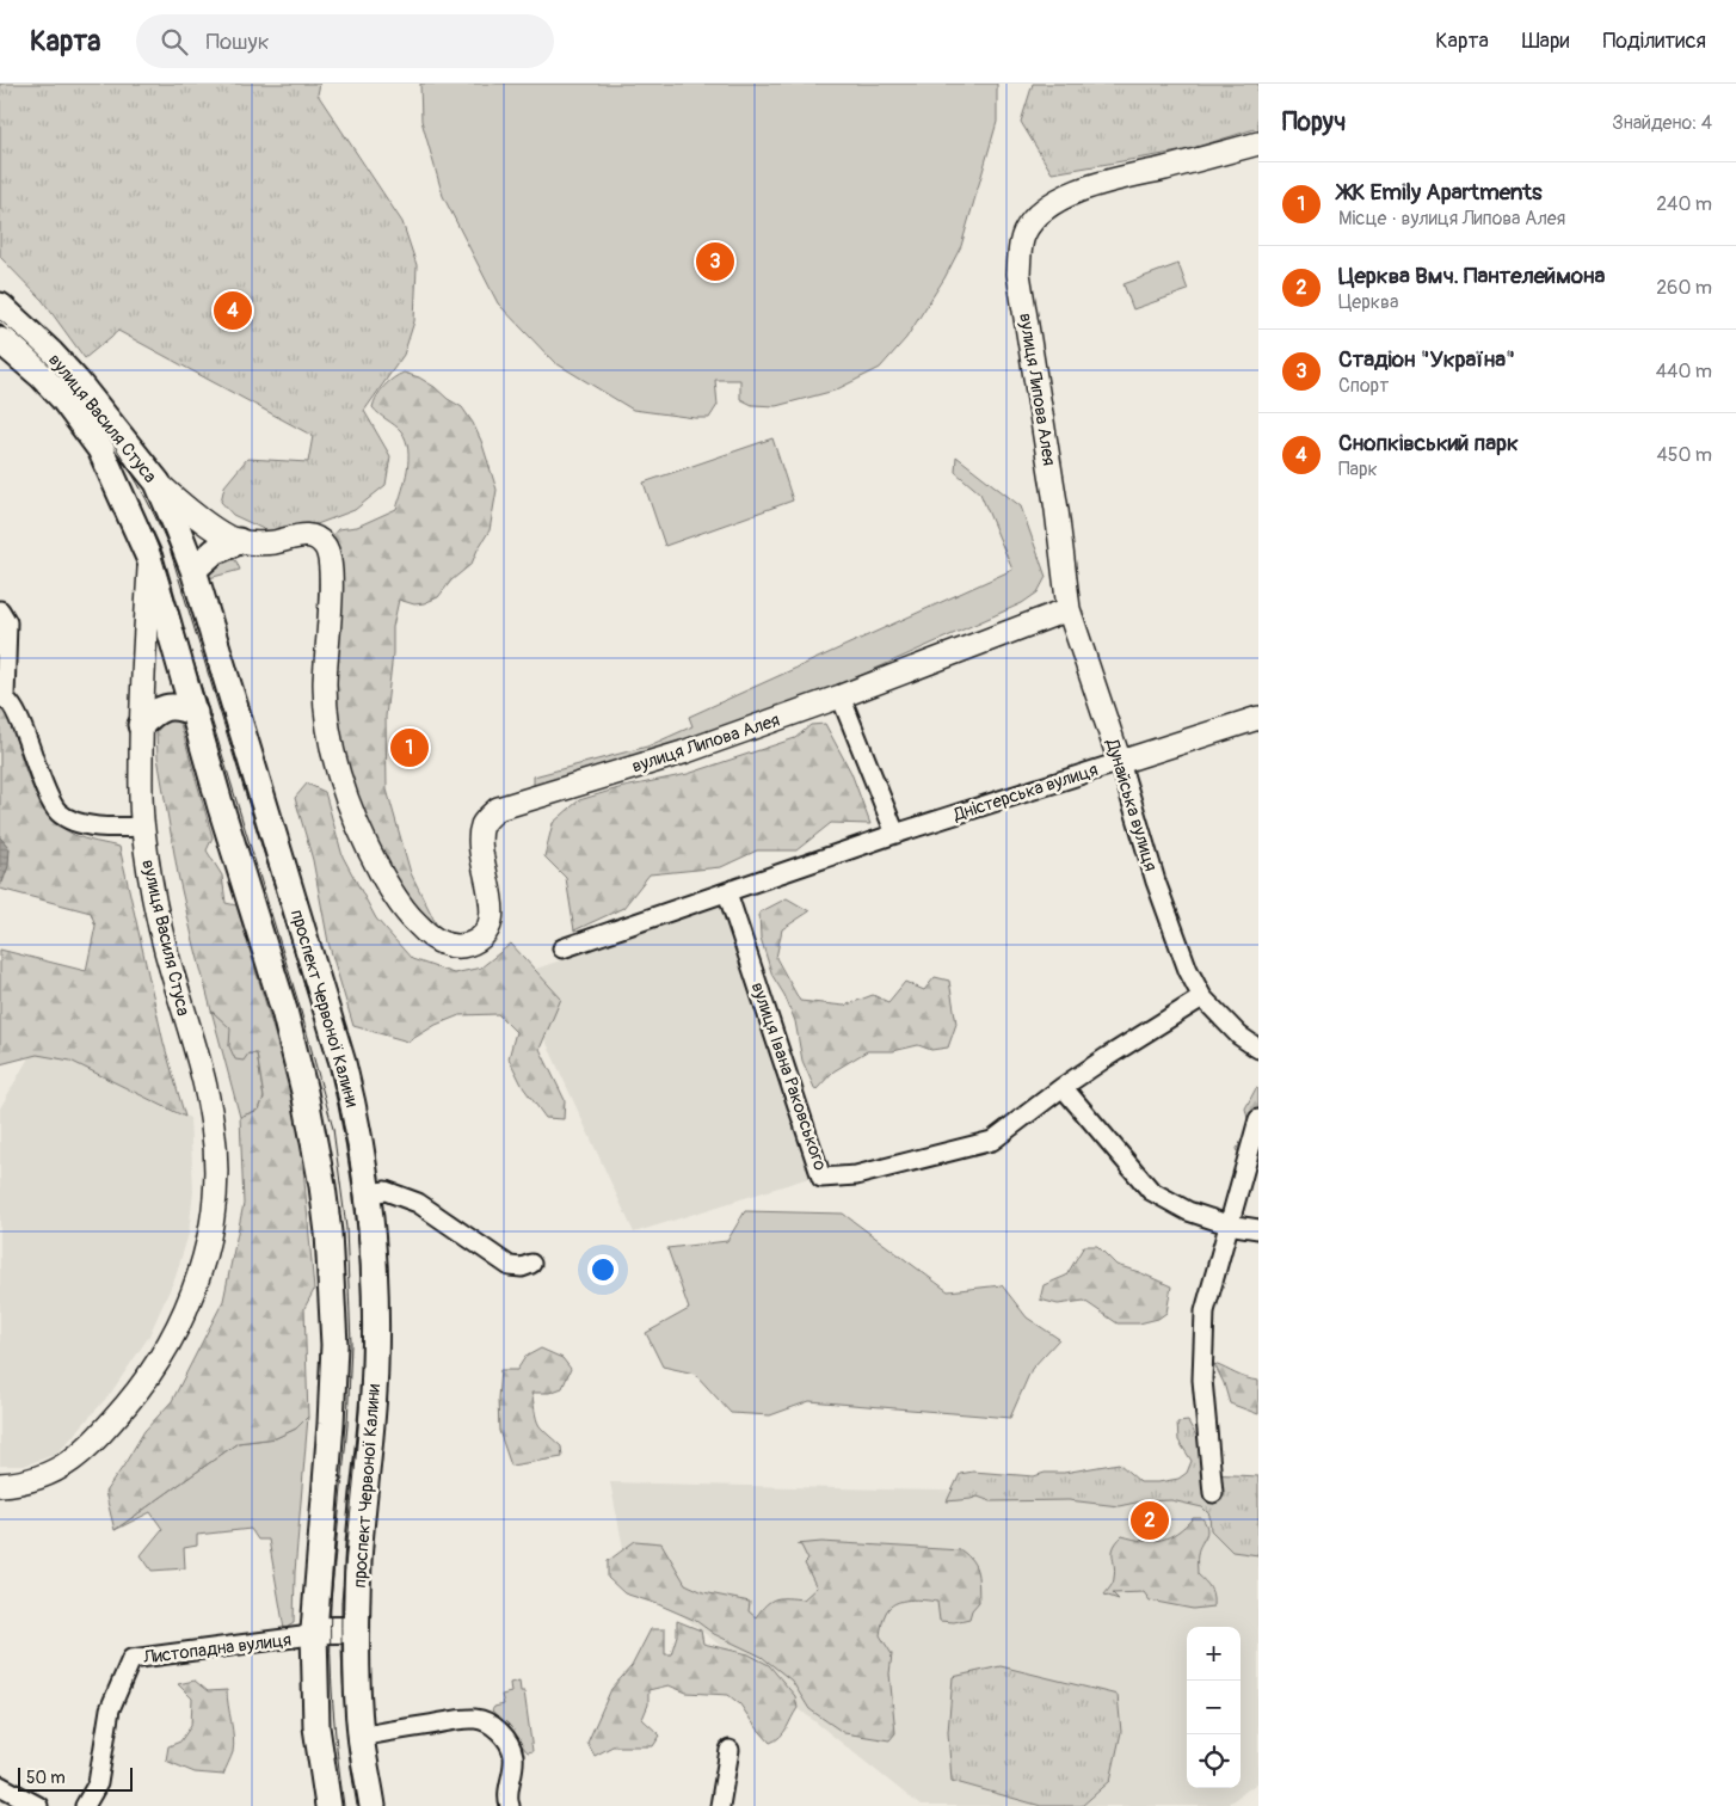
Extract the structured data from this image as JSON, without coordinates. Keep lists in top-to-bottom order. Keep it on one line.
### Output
{"streets":{"main road":["вулиця Василя Стуса","проспект Червоної Калини"],"street":["вулиця Липова Алея","Дністерська вулиця","Дунайська вулиця","вулиця Івана Раковського","Листопадна вулиця"]},"crossings":[["вулиця Липова Алея","вулиця Василя Стуса"],["вулиця Липова Алея","Дунайська вулиця"],["вулиця Василя Стуса","проспект Червоної Калини"],["Дністерська вулиця","Дунайська вулиця"],["Дністерська вулиця","вулиця Івана Раковського"]],"scale_bar":"50 m","page":{"header":"Карта","search":"Пошук","nav":["Карта","Шари","Поділитися"],"heading":["Поруч","Знайдено: 4"],"list":[{"mark":"1","name":"ЖК Emily Apartments","note":"Місце · вулиця Липова Алея","value":"240 m"},{"mark":"2","name":"Церква Вмч. Пантелеймона","note":"Церква","value":"260 m"},{"mark":"3","name":"Стадіон \"Україна\"","note":"Спорт","value":"440 m"},{"mark":"4","name":"Снопківський парк","note":"Парк","value":"450 m"}],"pins":["3","4","1","2"],"map_buttons":["+","−"],"scale":"50 m"}}
